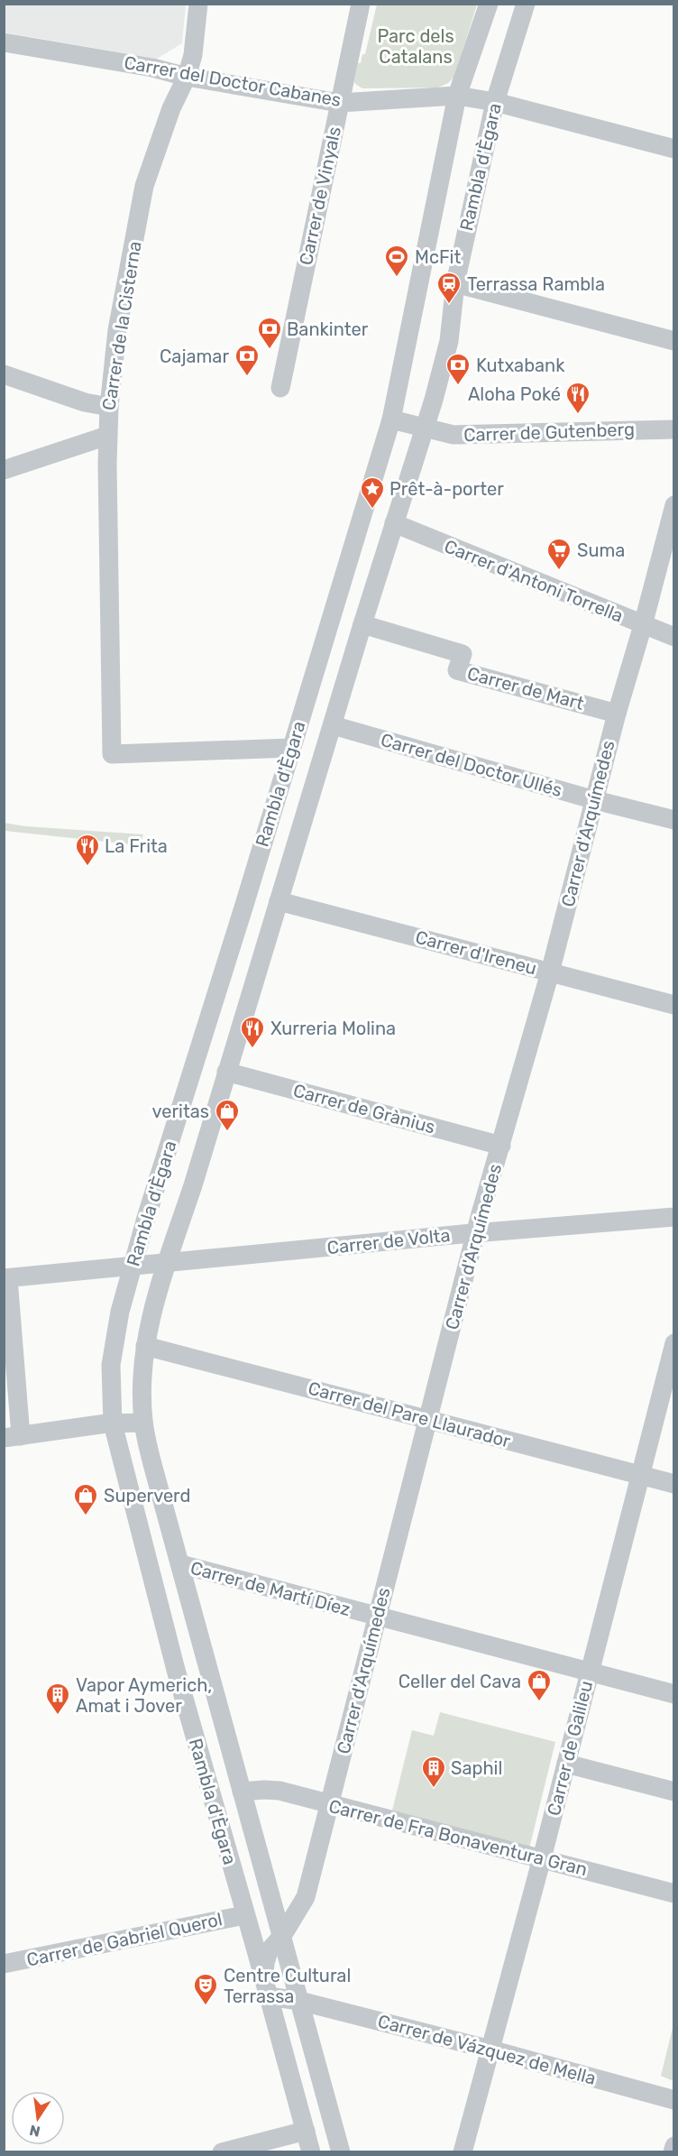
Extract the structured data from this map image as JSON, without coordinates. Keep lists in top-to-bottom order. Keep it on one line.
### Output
{"streets":{"street":["Carrer del Doctor Cabanes","Rambla d'Ègara","Carrer de Vinyals","Carrer de la Cisterna","Carrer de Gutenberg","Carrer d'Antoni Torrella","Carrer de Mart","Carrer del Doctor Ullés","Carrer d'Arquímedes","Carrer d'Ireneu","Carrer de Grànius","Carrer de Volta","Carrer del Pare Llaurador","Carrer de Martí Díez","Carrer de Galileu","Carrer de Fra Bonaventura Gran","Carrer de Gabriel Querol","Carrer de Vázquez de Mella"]},"crossings":[["Carrer del Doctor Cabanes","Rambla d'Ègara"],["Carrer del Doctor Cabanes","Carrer de Vinyals"],["Carrer del Doctor Cabanes","Carrer de la Cisterna"],["Rambla d'Ègara","Carrer de la Cisterna"],["Rambla d'Ègara","Carrer de Gutenberg"],["Rambla d'Ègara","Carrer d'Antoni Torrella"],["Rambla d'Ègara","Carrer de Mart"],["Rambla d'Ègara","Carrer del Doctor Ullés"],["Rambla d'Ègara","Carrer d'Arquímedes"],["Rambla d'Ègara","Carrer d'Ireneu"],["Rambla d'Ègara","Carrer de Grànius"],["Rambla d'Ègara","Carrer de Volta"],["Rambla d'Ègara","Carrer del Pare Llaurador"],["Rambla d'Ègara","Carrer de Martí Díez"],["Rambla d'Ègara","Carrer de Fra Bonaventura Gran"],["Rambla d'Ègara","Carrer de Gabriel Querol"],["Rambla d'Ègara","Carrer de Vázquez de Mella"],["Carrer d'Antoni Torrella","Carrer d'Arquímedes"],["Carrer de Mart","Carrer d'Arquímedes"],["Carrer del Doctor Ullés","Carrer d'Arquímedes"],["Carrer d'Arquímedes","Carrer d'Ireneu"],["Carrer d'Arquímedes","Carrer de Grànius"],["Carrer d'Arquímedes","Carrer de Volta"],["Carrer d'Arquímedes","Carrer del Pare Llaurador"],["Carrer d'Arquímedes","Carrer de Martí Díez"],["Carrer d'Arquímedes","Carrer de Fra Bonaventura Gran"],["Carrer del Pare Llaurador","Carrer de Galileu"],["Carrer de Martí Díez","Carrer de Galileu"],["Carrer de Galileu","Carrer de Fra Bonaventura Gran"],["Carrer de Galileu","Carrer de Vázquez de Mella"]],"parks":["Parc dels Catalans"],"places":{"sports":["McFit"],"station":["Terrassa Rambla"],"bank":["Bankinter","Cajamar","Kutxabank"],"restaurant":["Aloha Poké","La Frita","Xurreria Molina"],"place":["Prêt-à-porter"],"supermarket":["Suma"],"shop":["veritas","Superverd","Celler del Cava"],"building":["Vapor Aymerich, Amat i Jover","Saphil"],"theatre":["Centre Cultural Terrassa"]},"north":"bottom"}
